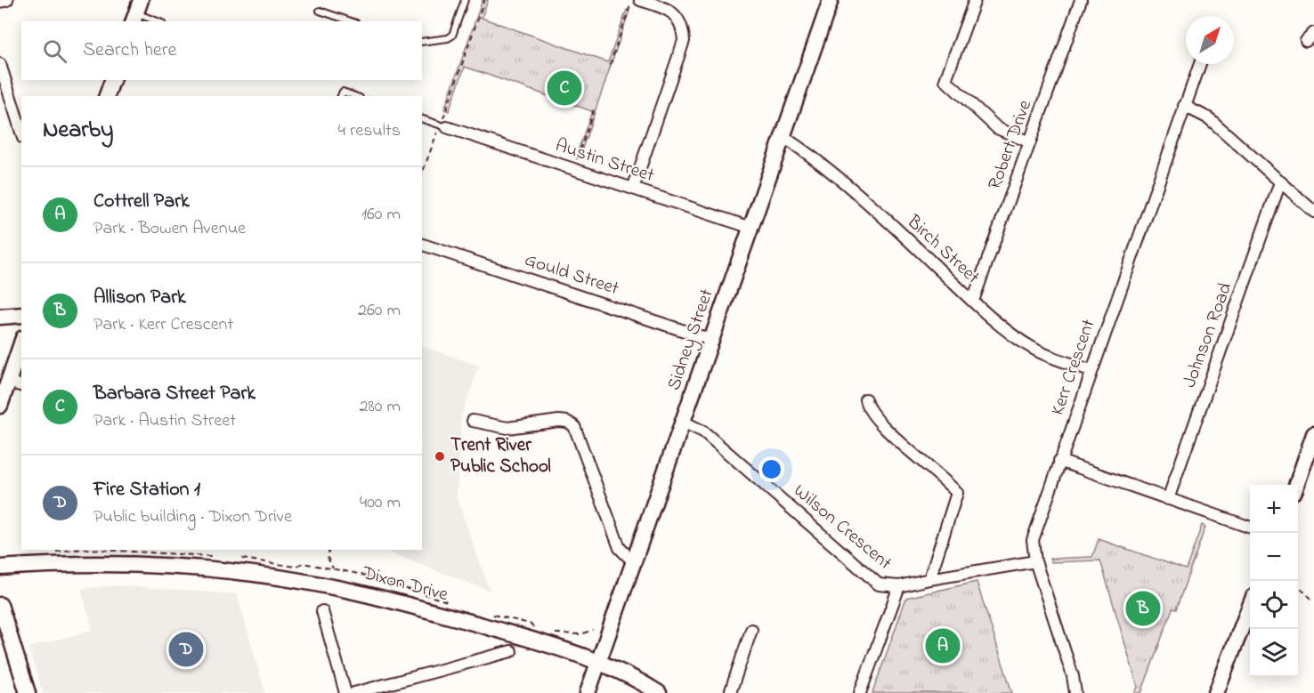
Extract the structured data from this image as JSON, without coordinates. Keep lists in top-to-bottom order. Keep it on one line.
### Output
{"streets":{"main road":["Sidney Street","Dixon Drive"],"street":["Robert Drive","Austin Street","Birch Street","Gould Street","Johnson Road","Kerr Crescent","Wilson Crescent"]},"crossings":[["Robert Drive","Birch Street"],["Austin Street","Sidney Street"],["Birch Street","Sidney Street"],["Birch Street","Kerr Crescent"],["Gould Street","Sidney Street"],["Sidney Street","Wilson Crescent"],["Sidney Street","Dixon Drive"],["Kerr Crescent","Wilson Crescent"]],"places":["Trent River Public School"],"north":"top right","page":{"search":"Search here","pins":["C","B","A","D"],"heading":["Nearby","4 results"],"list":[{"mark":"A","name":"Cottrell Park","note":"Park · Bowen Avenue","value":"160 m"},{"mark":"B","name":"Allison Park","note":"Park · Kerr Crescent","value":"260 m"},{"mark":"C","name":"Barbara Street Park","note":"Park · Austin Street","value":"280 m"},{"mark":"D","name":"Fire Station 1","note":"Public building · Dixon Drive","value":"400 m"}],"map_buttons":["+","−"]}}
